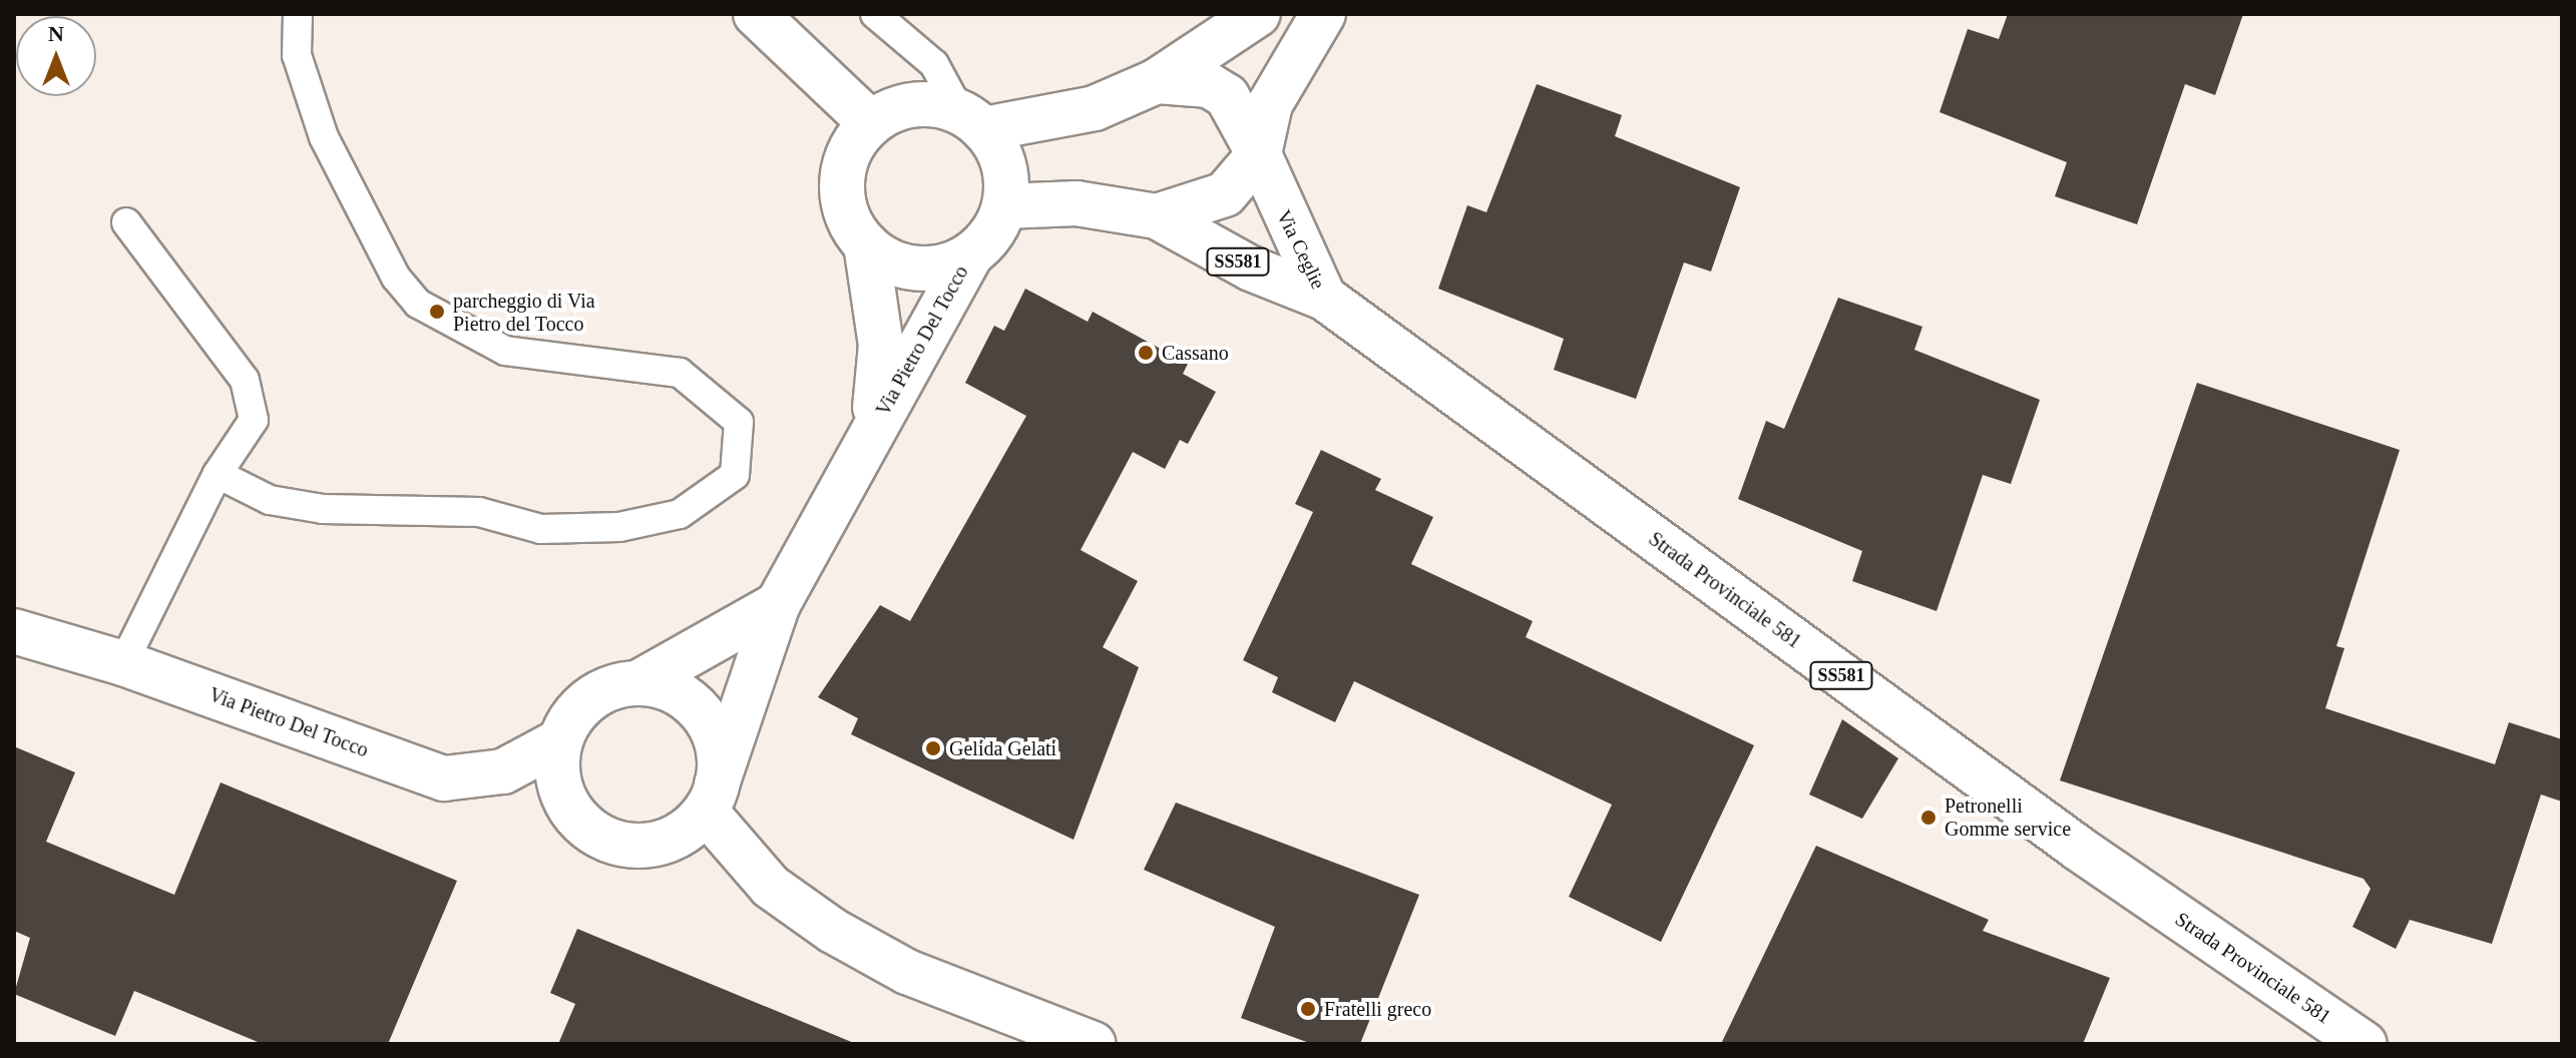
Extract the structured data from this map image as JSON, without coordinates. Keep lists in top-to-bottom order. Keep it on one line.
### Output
{"streets":{"main road":["Via Ceglie","SS581","Via Pietro Del Tocco","Strada Provinciale 581"]},"crossings":[["Via Ceglie","Via Pietro Del Tocco"],["Via Ceglie","Strada Provinciale 581"]],"places":["parcheggio di Via Pietro del Tocco","Cassano","Gelida Gelati","Petronelli Gomme service","Fratelli greco"],"north":"top"}
